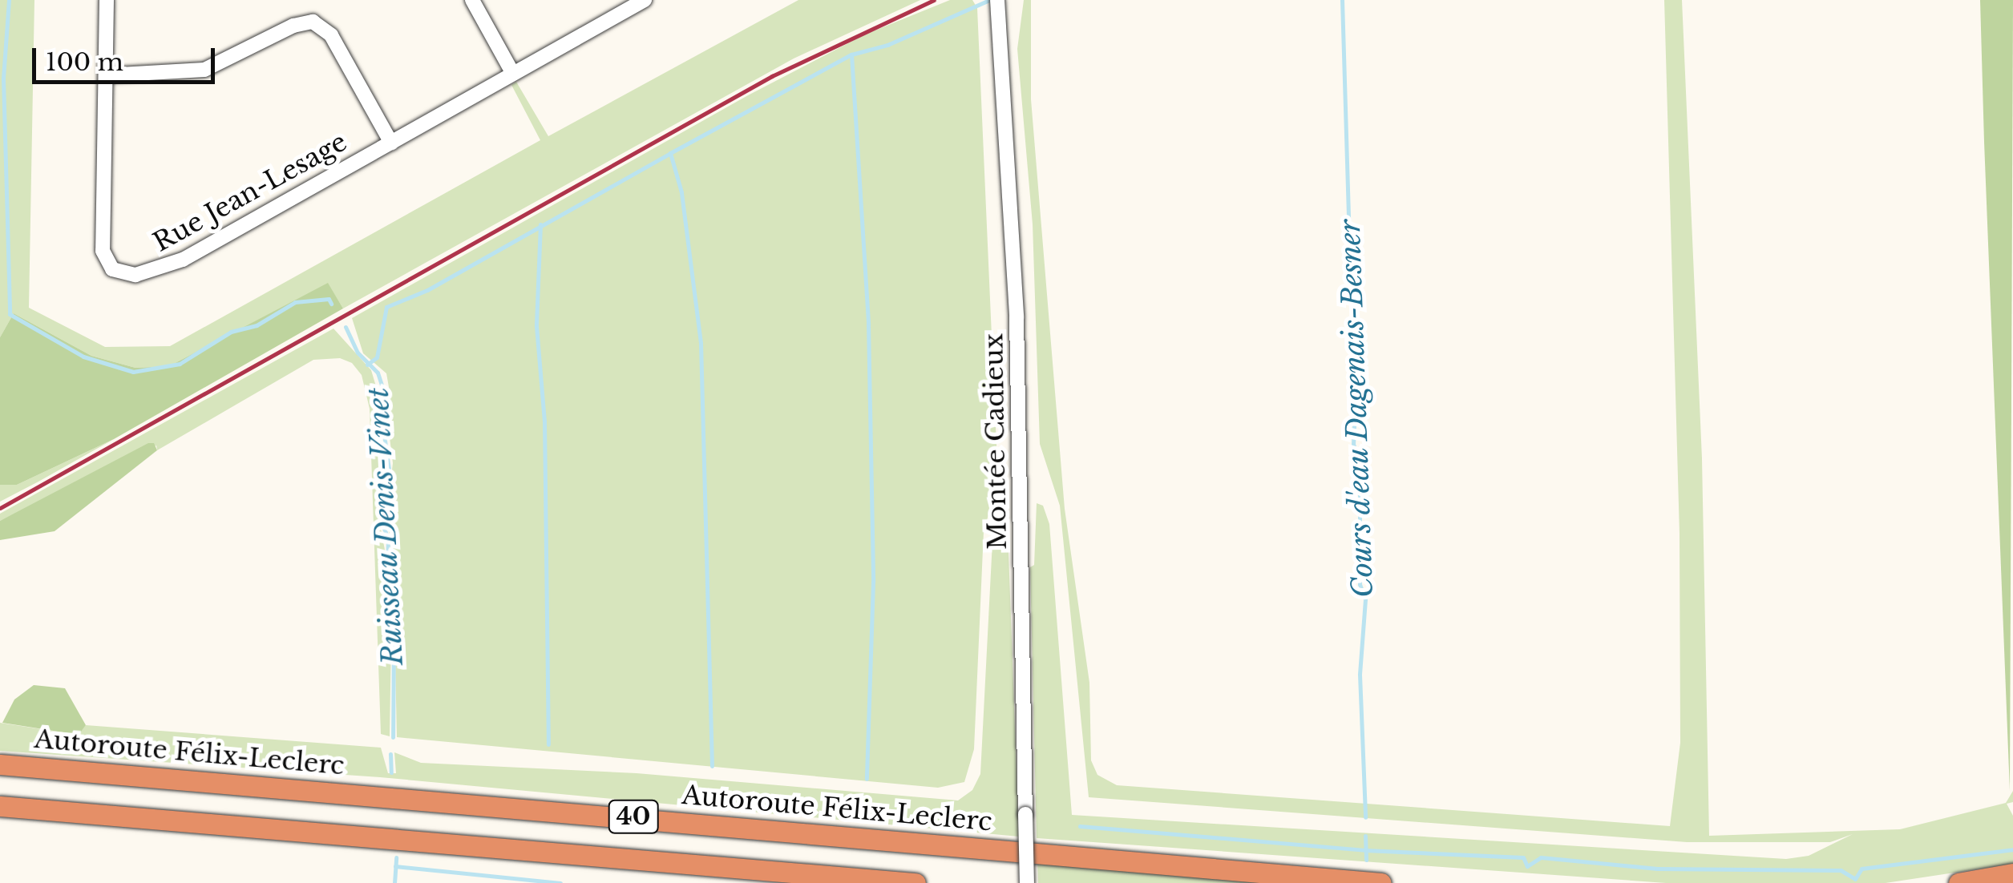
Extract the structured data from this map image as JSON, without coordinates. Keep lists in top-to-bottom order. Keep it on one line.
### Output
{"streets":{"highway":["Autoroute Félix-Leclerc","40"],"street":["Rue Jean-Lesage","Montée Cadieux"]},"water":["Cours d'eau Dagenais-Besner","Ruisseau Denis-Vinet"],"scale_bar":"100 m"}
